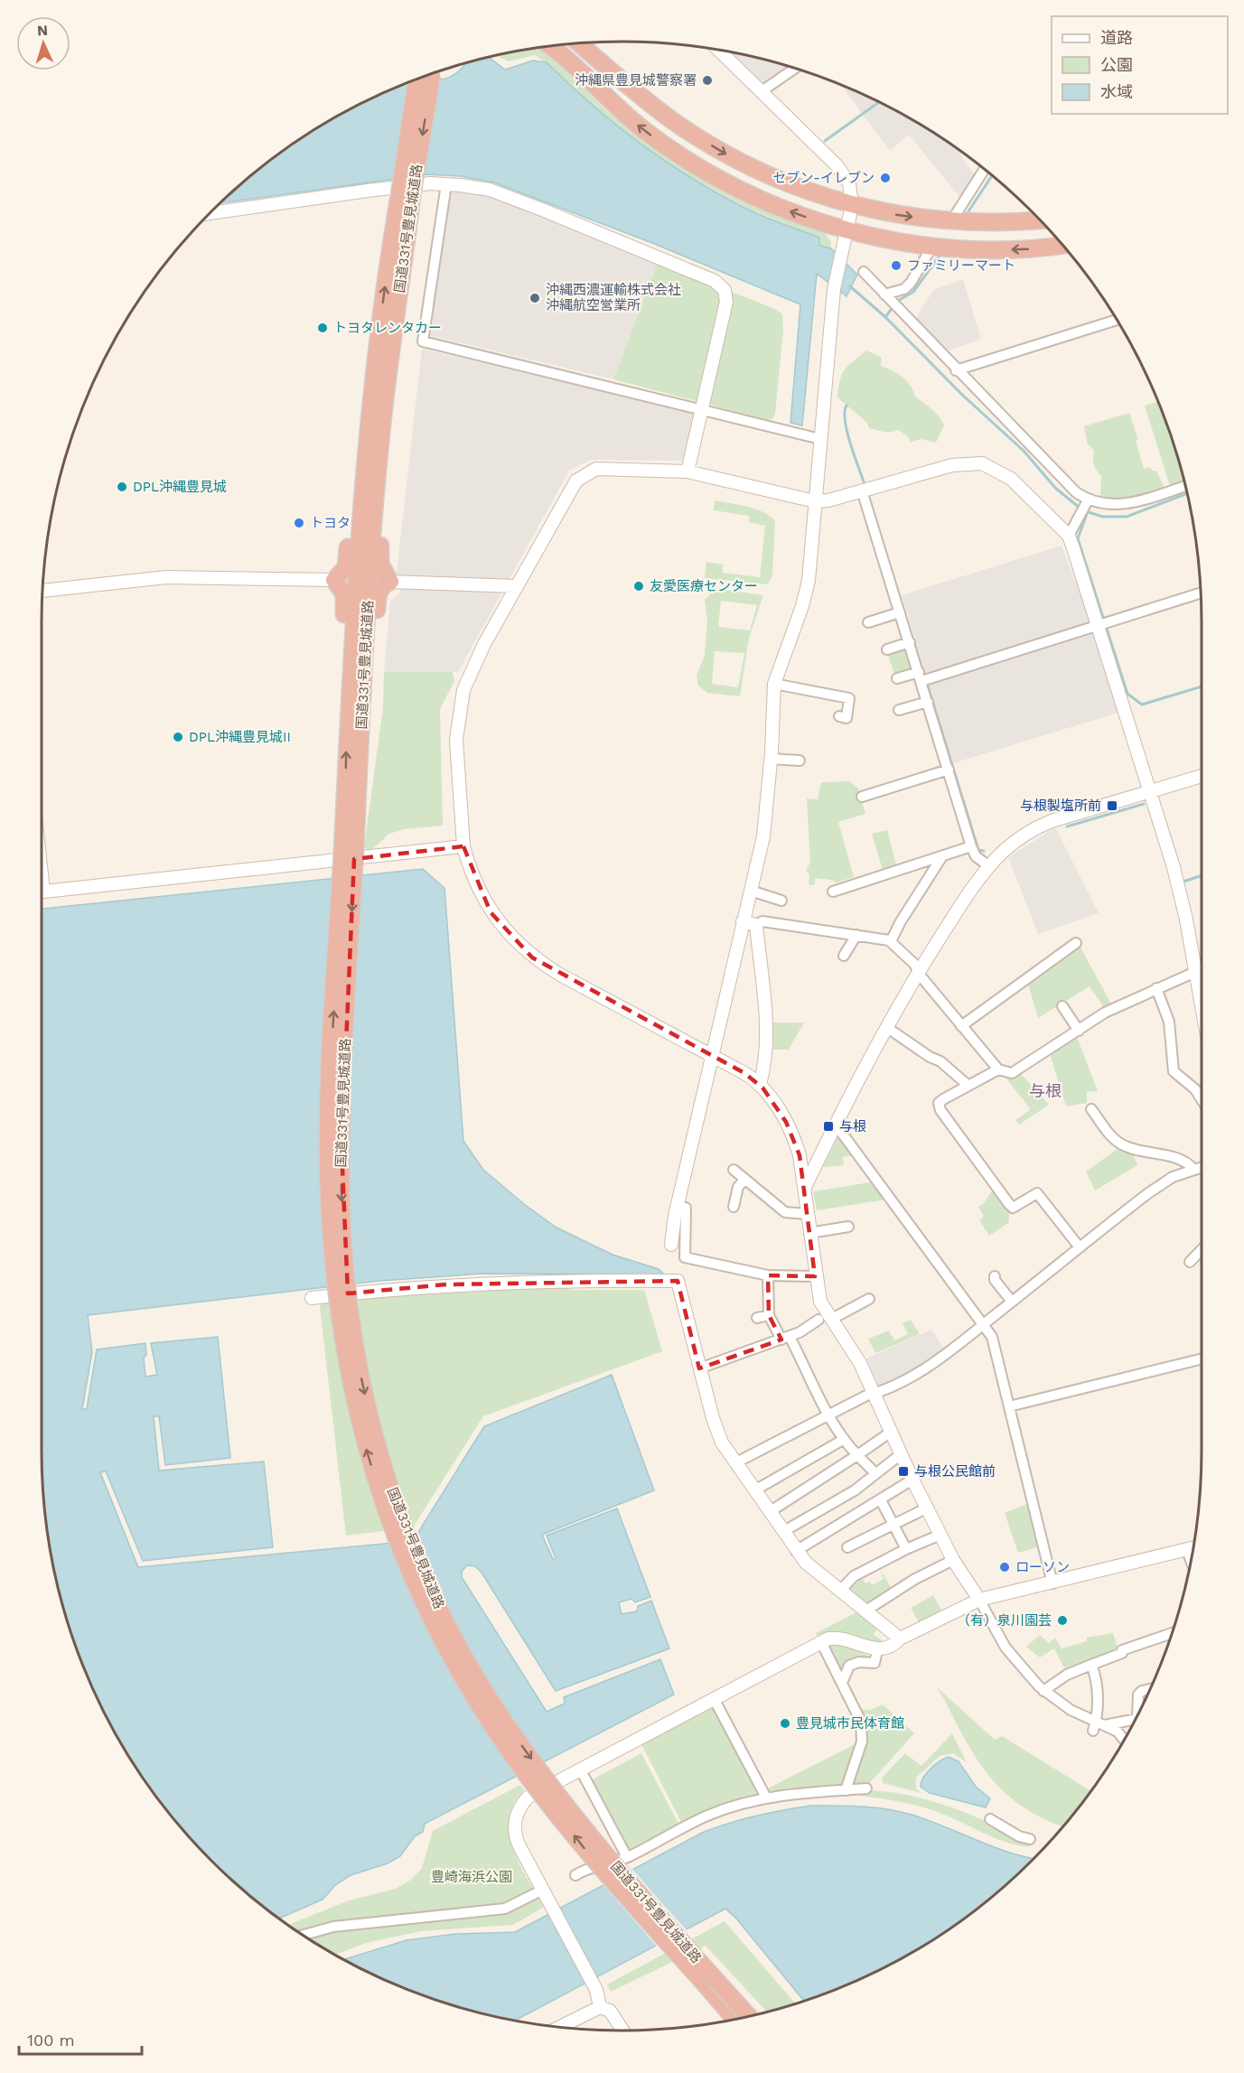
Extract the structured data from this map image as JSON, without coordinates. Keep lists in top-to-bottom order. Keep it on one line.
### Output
{"streets":{"highway":["国道331号豊見城道路"]},"districts":["与根"],"parks":["豊崎海浜公園"],"places":{"other":["沖縄県豊見城警察署","セブン-イレブン","ファミリーマート","沖縄西濃運輸株式会社 沖縄航空営業所","トヨタレンタカー","DPL沖縄豊見城","トヨタ","友愛医療センター","DPL沖縄豊見城II","ローソン","（有）泉川園芸","豊見城市民体育館"],"transit":["与根製塩所前","与根","与根公民館前"]},"legend":["道路","公園","水域"],"scale_bar":"100 m","north":"top"}
